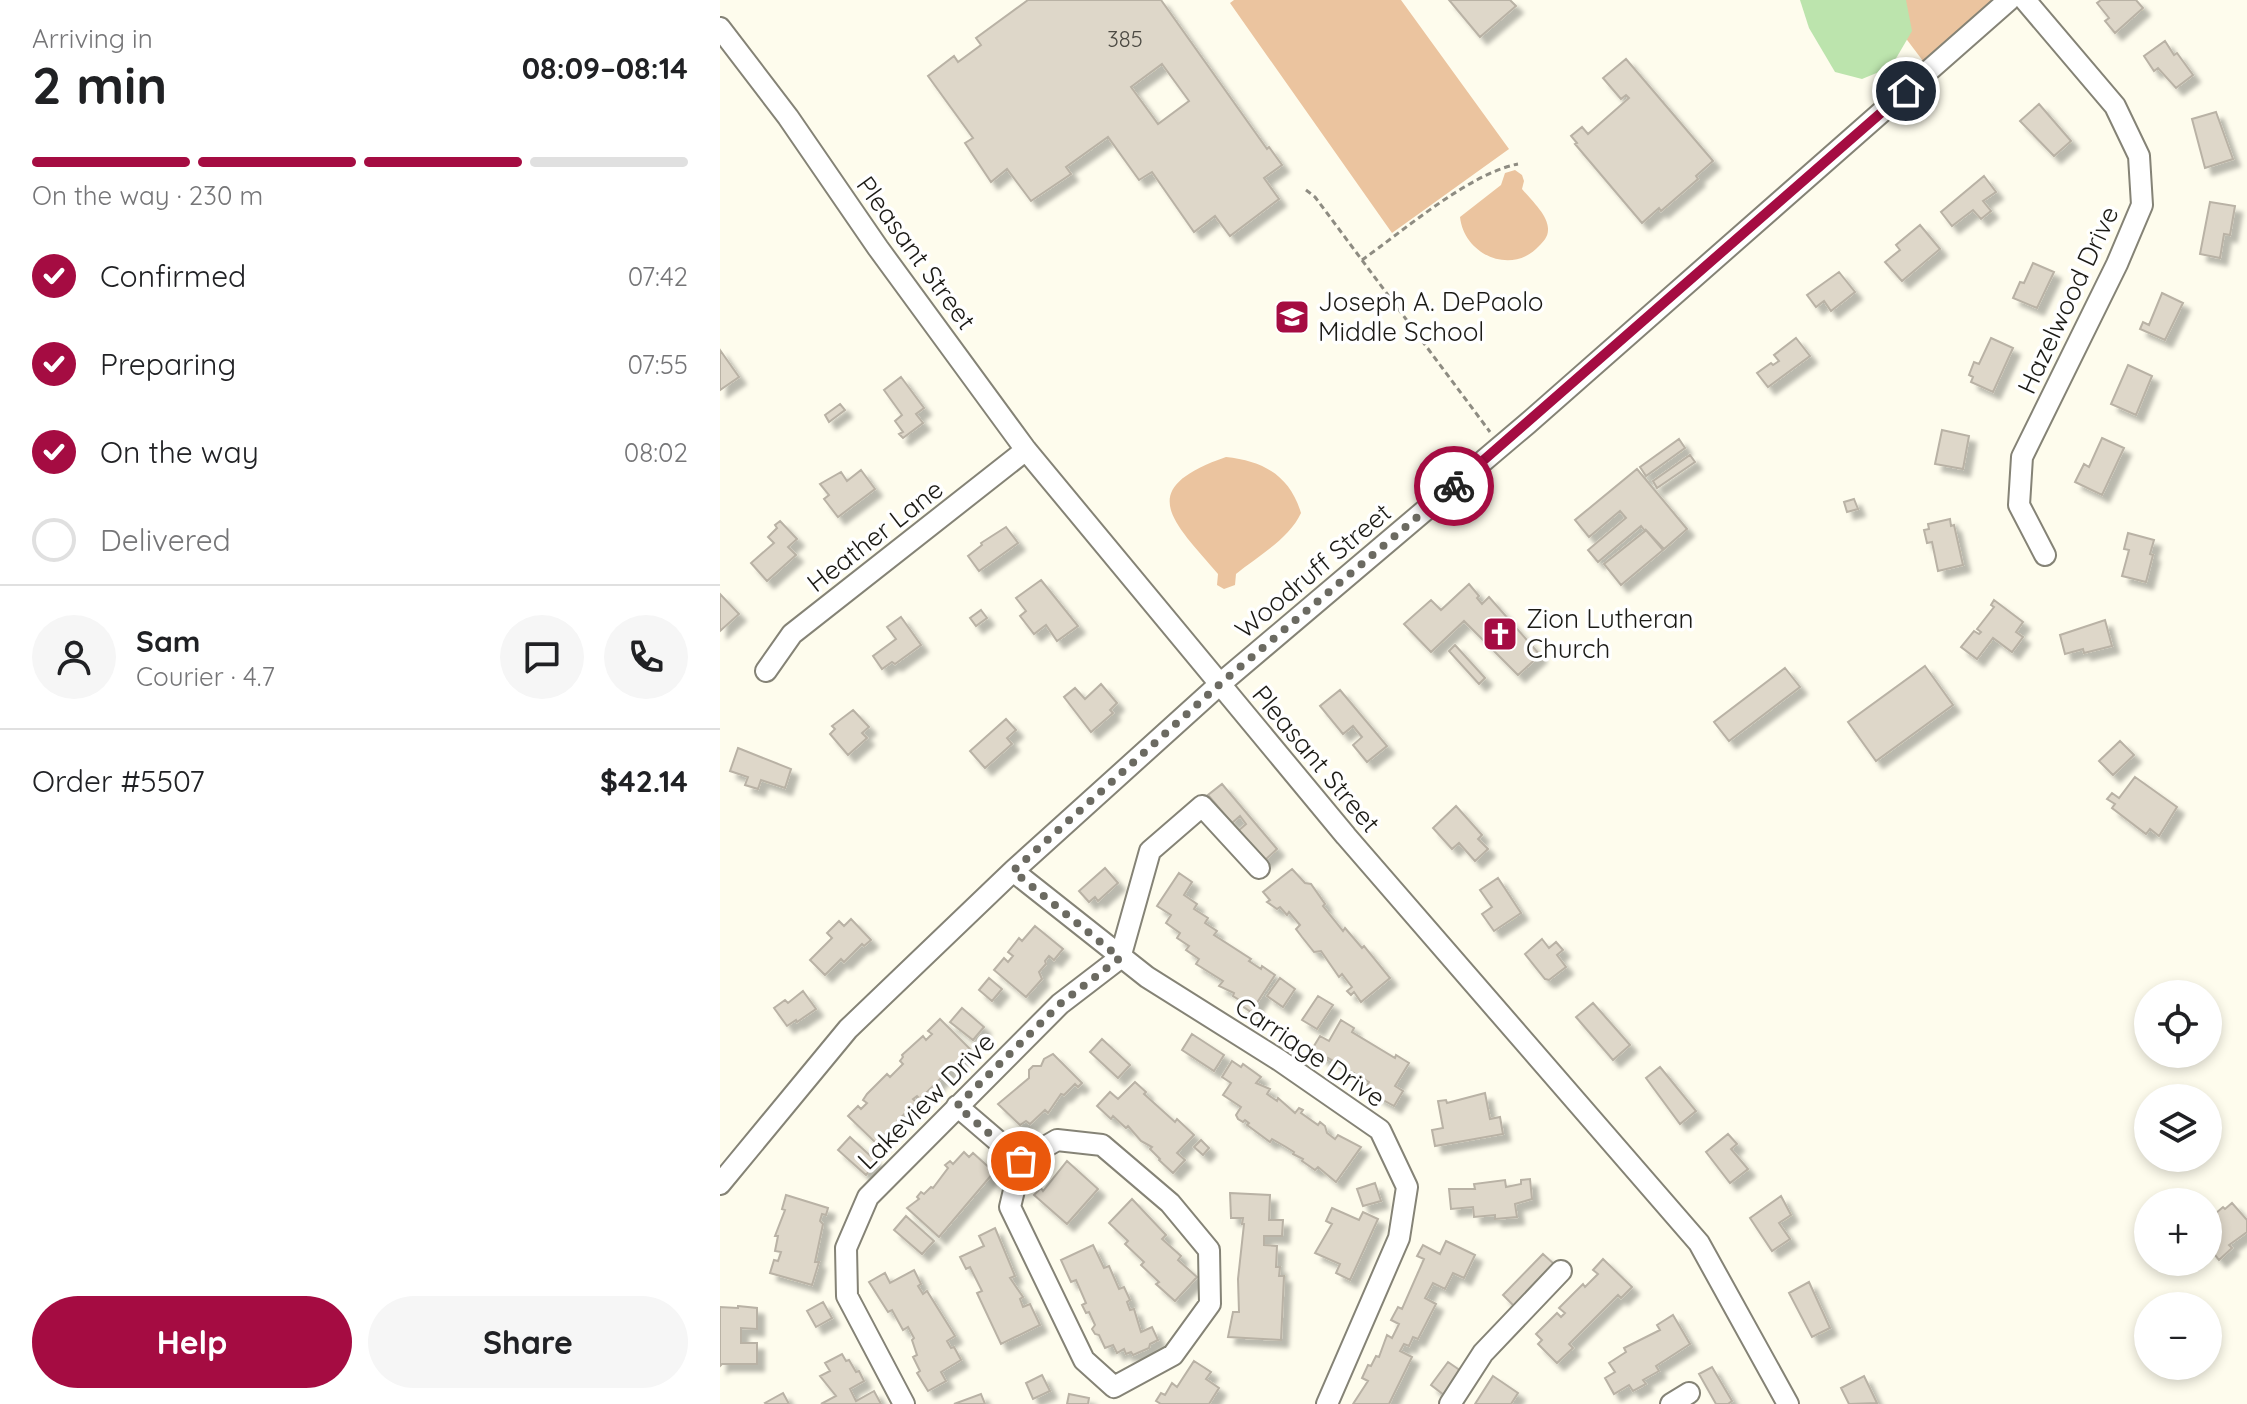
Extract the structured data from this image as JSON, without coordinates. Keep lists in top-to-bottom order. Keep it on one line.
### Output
{"streets":{"street":["Pleasant Street","Hazelwood Drive","Heather Lane","Woodruff Street","Carriage Drive","Lakeview Drive"]},"crossings":[["Pleasant Street","Heather Lane"],["Pleasant Street","Woodruff Street"],["Woodruff Street","Carriage Drive"],["Carriage Drive","Lakeview Drive"]],"places":{"school or university":["Joseph A. DePaolo Middle School"],"church":["Zion Lutheran Church"]},"house_numbers":["385"],"page":{"heading":["2 min","Arriving in","08:09–08:14"],"panel":["Sam","Courier · 4.7","Order #5507","$42.14"],"bar":"On the way · 230 m","list":[["Confirmed","07:42"],["Preparing","07:55"],["On the way","08:02"],"Delivered"],"map_buttons":["+","−"],"buttons":["Help","Share"]}}
